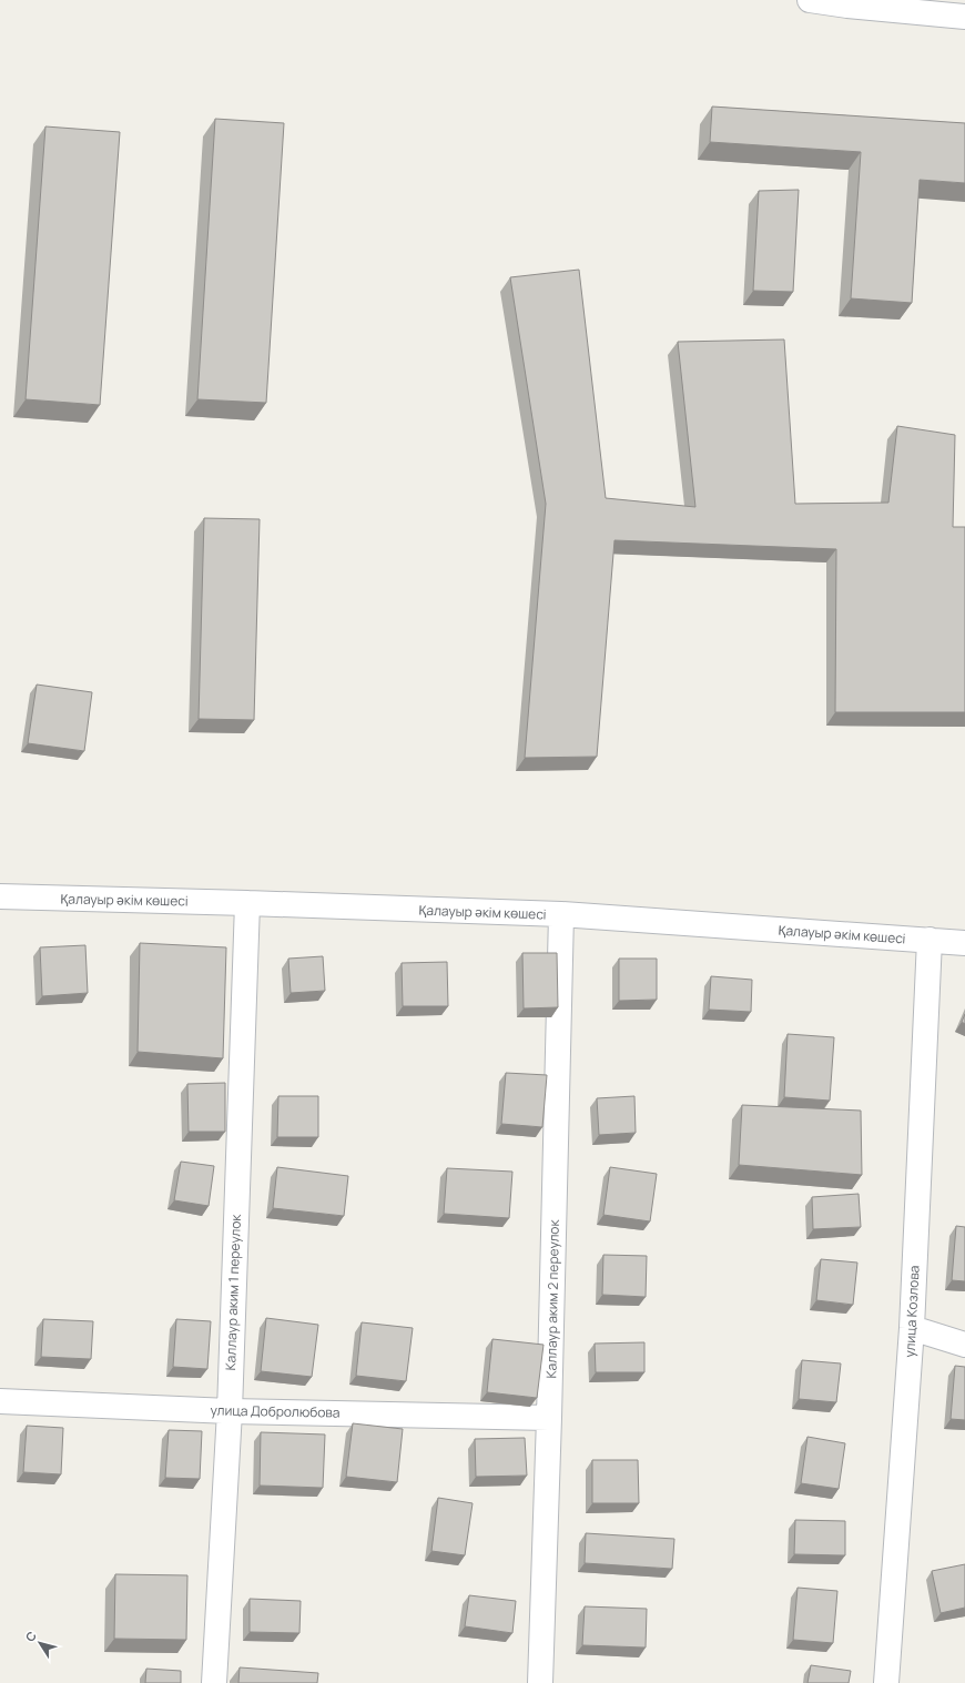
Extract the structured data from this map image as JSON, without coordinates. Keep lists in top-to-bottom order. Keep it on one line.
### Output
{"streets":{"street":["Қалауыр әкім көшесі","Каллаур аким 1 переулок","Каллаур аким 2 переулок","улица Козлова","улица Добролюбова"]},"crossings":[["Қалауыр әкім көшесі","Каллаур аким 1 переулок"],["Қалауыр әкім көшесі","Каллаур аким 2 переулок"],["Қалауыр әкім көшесі","улица Козлова"],["Каллаур аким 1 переулок","улица Добролюбова"],["Каллаур аким 2 переулок","улица Добролюбова"]],"north":"top left"}
